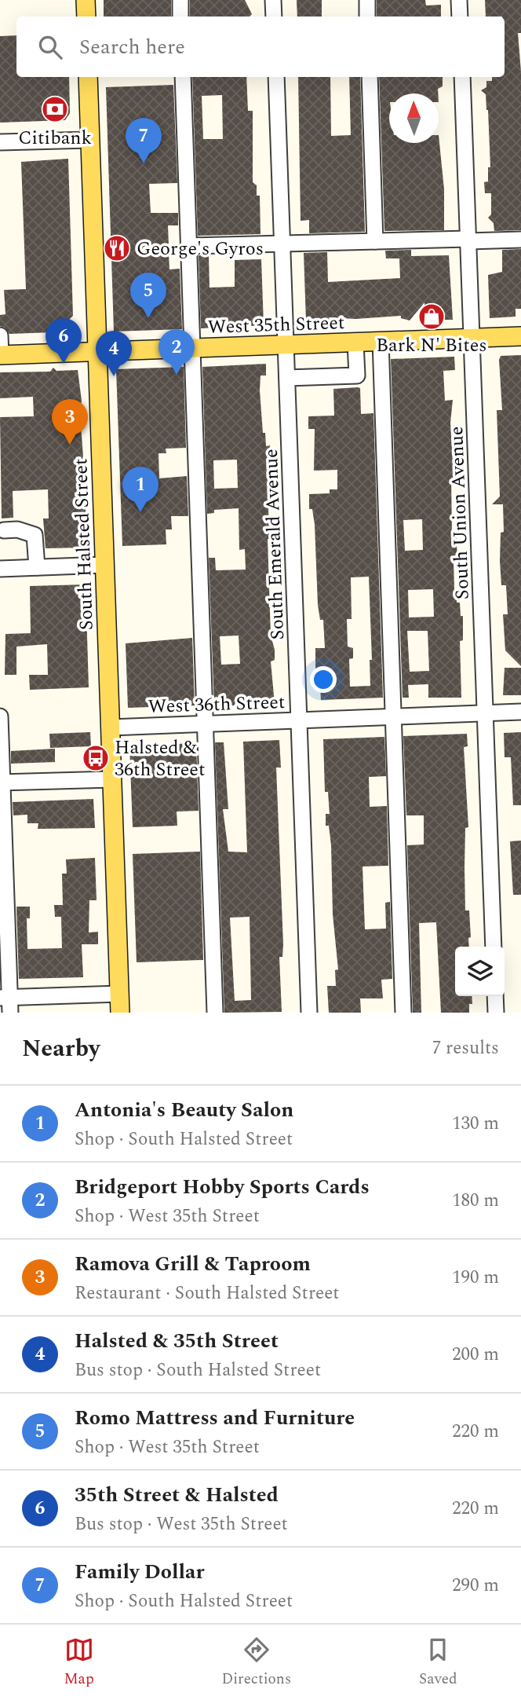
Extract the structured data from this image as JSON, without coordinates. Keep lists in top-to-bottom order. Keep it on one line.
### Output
{"streets":{"main road":["West 35th Street","South Halsted Street"],"street":["South Union Avenue","South Emerald Avenue","West 36th Street"]},"crossings":[["West 35th Street","South Union Avenue"],["West 35th Street","South Halsted Street"],["West 35th Street","South Emerald Avenue"],["South Union Avenue","West 36th Street"],["South Halsted Street","West 36th Street"],["South Emerald Avenue","West 36th Street"]],"places":{"bank":["Citibank"],"restaurant":["George's Gyros"],"shop":["Bark N' Bites"],"bus stop":["Halsted & 36th Street"]},"north":"top","page":{"search":"Search here","pins":["7","5","6","2","4","3","1"],"heading":["Nearby","7 results"],"list":[{"mark":"1","name":"Antonia's Beauty Salon","note":"Shop · South Halsted Street","value":"130 m"},{"mark":"2","name":"Bridgeport Hobby Sports Cards","note":"Shop · West 35th Street","value":"180 m"},{"mark":"3","name":"Ramova Grill & Taproom","note":"Restaurant · South Halsted Street","value":"190 m"},{"mark":"4","name":"Halsted & 35th Street","note":"Bus stop · South Halsted Street","value":"200 m"},{"mark":"5","name":"Romo Mattress and Furniture","note":"Shop · West 35th Street","value":"220 m"},{"mark":"6","name":"35th Street & Halsted","note":"Bus stop · West 35th Street","value":"220 m"},{"mark":"7","name":"Family Dollar","note":"Shop · South Halsted Street","value":"290 m"}],"nav":["Map","Directions","Saved"]}}
